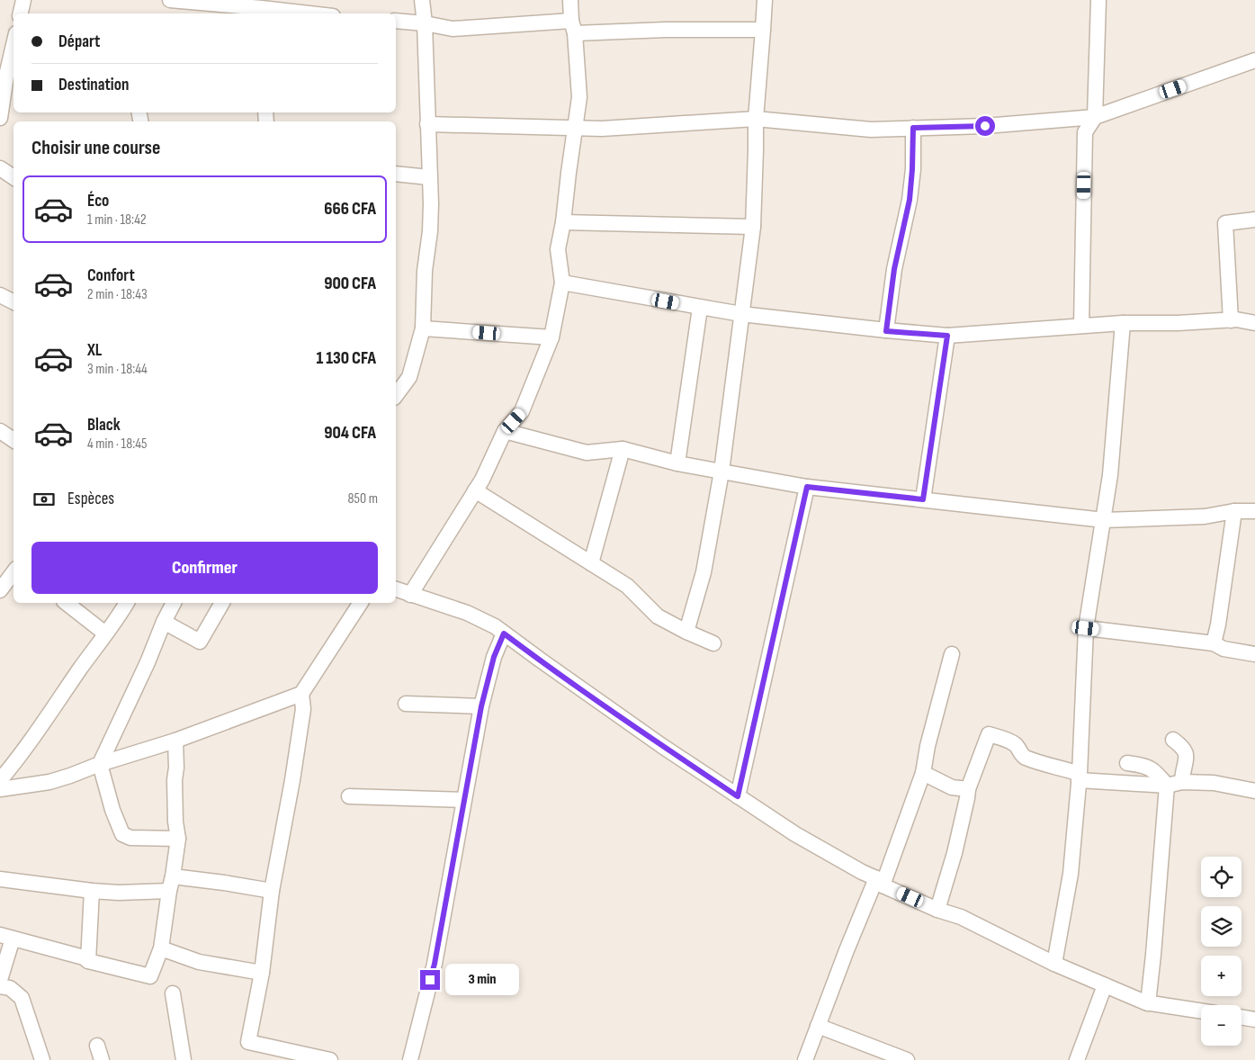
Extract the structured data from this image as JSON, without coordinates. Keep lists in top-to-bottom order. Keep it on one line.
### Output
{"page":{"banner":["Départ","Destination"],"heading":"Choisir une course","list":[{"name":"Éco","note":"1 min · 18:42","value":"666 CFA"},{"name":"Confort","note":"2 min · 18:43","value":"900 CFA"},{"name":"XL","note":"3 min · 18:44","value":"1 130 CFA"},{"name":"Black","note":"4 min · 18:45","value":"904 CFA"}],"pay":["Espèces","850 m"],"buttons":"Confirmer","map_buttons":["+","−"],"bubble":"3 min"}}
